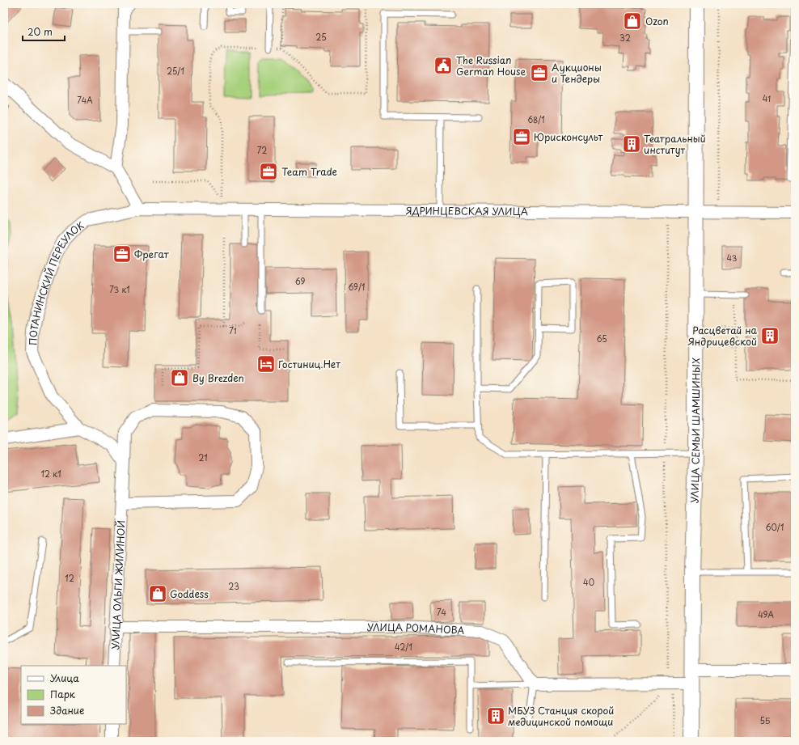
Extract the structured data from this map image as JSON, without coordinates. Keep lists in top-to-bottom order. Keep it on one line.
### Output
{"streets":{"street":["ЯДРИНЦЕВСКАЯ УЛИЦА","ПОТАНИНСКИЙ ПЕРЕУЛОК","УЛИЦА СЕМЬИ ШАМШИНЫХ","УЛИЦА ОЛЬГИ ЖИЛИНОЙ","УЛИЦА РОМАНОВА"]},"crossings":[["ЯДРИНЦЕВСКАЯ УЛИЦА","ПОТАНИНСКИЙ ПЕРЕУЛОК"],["ЯДРИНЦЕВСКАЯ УЛИЦА","УЛИЦА СЕМЬИ ШАМШИНЫХ"],["УЛИЦА ОЛЬГИ ЖИЛИНОЙ","УЛИЦА РОМАНОВА"]],"places":{"shop":["Ozon","By Brezden","Goddess"],"public building":["The Russian German House"],"office":["Аукционы и Тендеры","Юрисконсульт","Team Trade","Фрегат"],"building":["Театральный институт","Расцветай на Яндрицевской","МБУЗ Станция скорой медицинской помощи"],"hotel":["Гостиниц.Нет"]},"house_numbers":["25","32","25/1","41","74А","68/1","72","43","69","69/1","73 к1","71","65","21","12 к1","60/1","12","40","23","74","49А","42/1","55"],"legend":["Улица","Парк","Здание"],"scale_bar":"20 m"}
